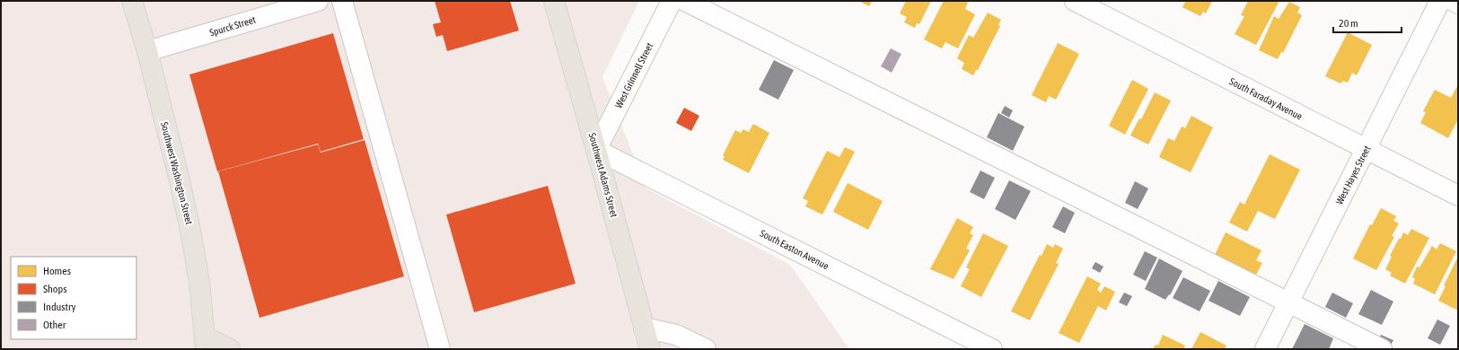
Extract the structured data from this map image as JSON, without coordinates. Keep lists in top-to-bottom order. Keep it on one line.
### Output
{"streets":{"main road":["Southwest Washington Street","Southwest Adams Street"],"street":["Spurck Street","West Grinnell Street","South Faraday Avenue","West Hayes Street","South Easton Avenue"]},"crossings":[["Spurck Street","Southwest Washington Street"],["West Grinnell Street","Southwest Adams Street"],["West Grinnell Street","South Easton Avenue"],["South Faraday Avenue","West Hayes Street"],["Southwest Adams Street","South Easton Avenue"]],"legend":["Homes","Shops","Industry","Other"],"scale_bar":"20 m"}
